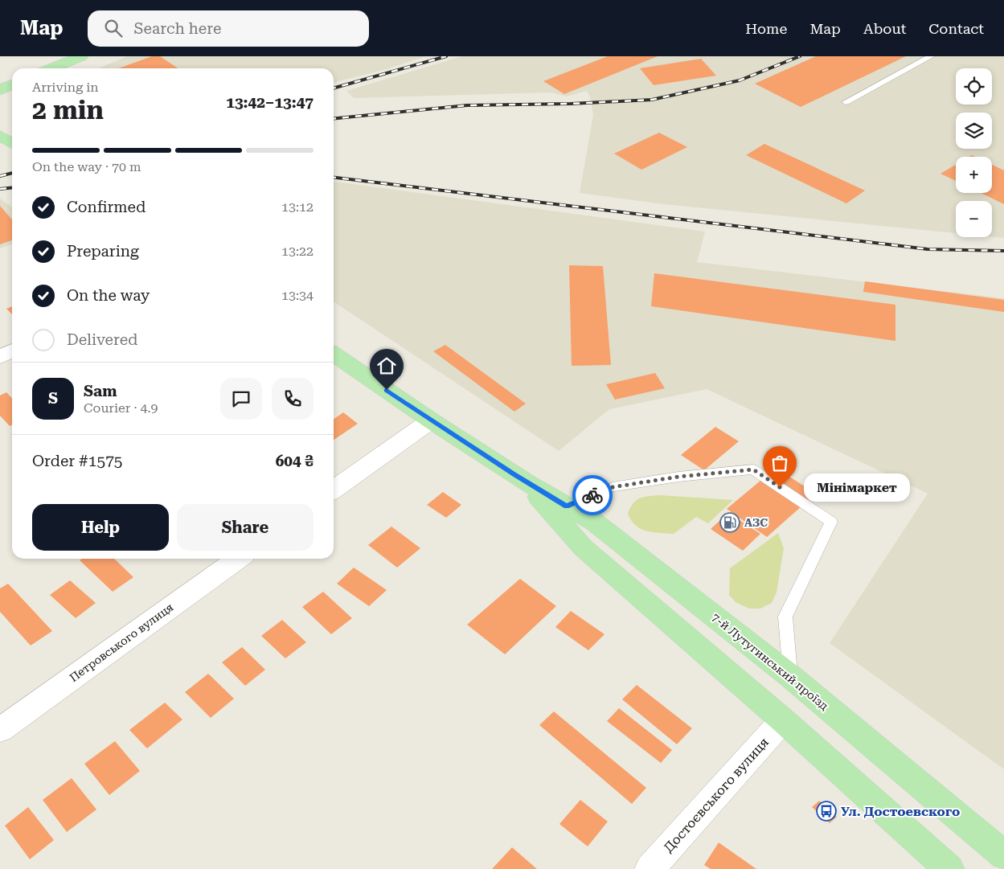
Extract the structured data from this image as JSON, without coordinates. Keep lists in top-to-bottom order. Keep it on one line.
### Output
{"streets":{"main road":["7-й Лутугинський проїзд"],"street":["Петровського вулиця","Достоєвського вулиця"]},"crossings":[["7-й Лутугинський проїзд","Достоєвського вулиця"]],"places":{"other":["Мінімаркет"],"fuel station":["АЗС"],"bus stop":["Ул. Достоевского"]},"page":{"header":"Map","search":"Search here","nav":["Home","Map","About","Contact"],"map_buttons":["+","−"],"heading":["2 min","Arriving in","13:42–13:47"],"panel":["Sam","Courier · 4.9","Order #1575","604 ₴"],"bar":"On the way · 70 m","list":[["Confirmed","13:12"],["Preparing","13:22"],["On the way","13:34"],"Delivered"],"round":"S","bubble":"Мінімаркет","buttons":["Help","Share"]}}
